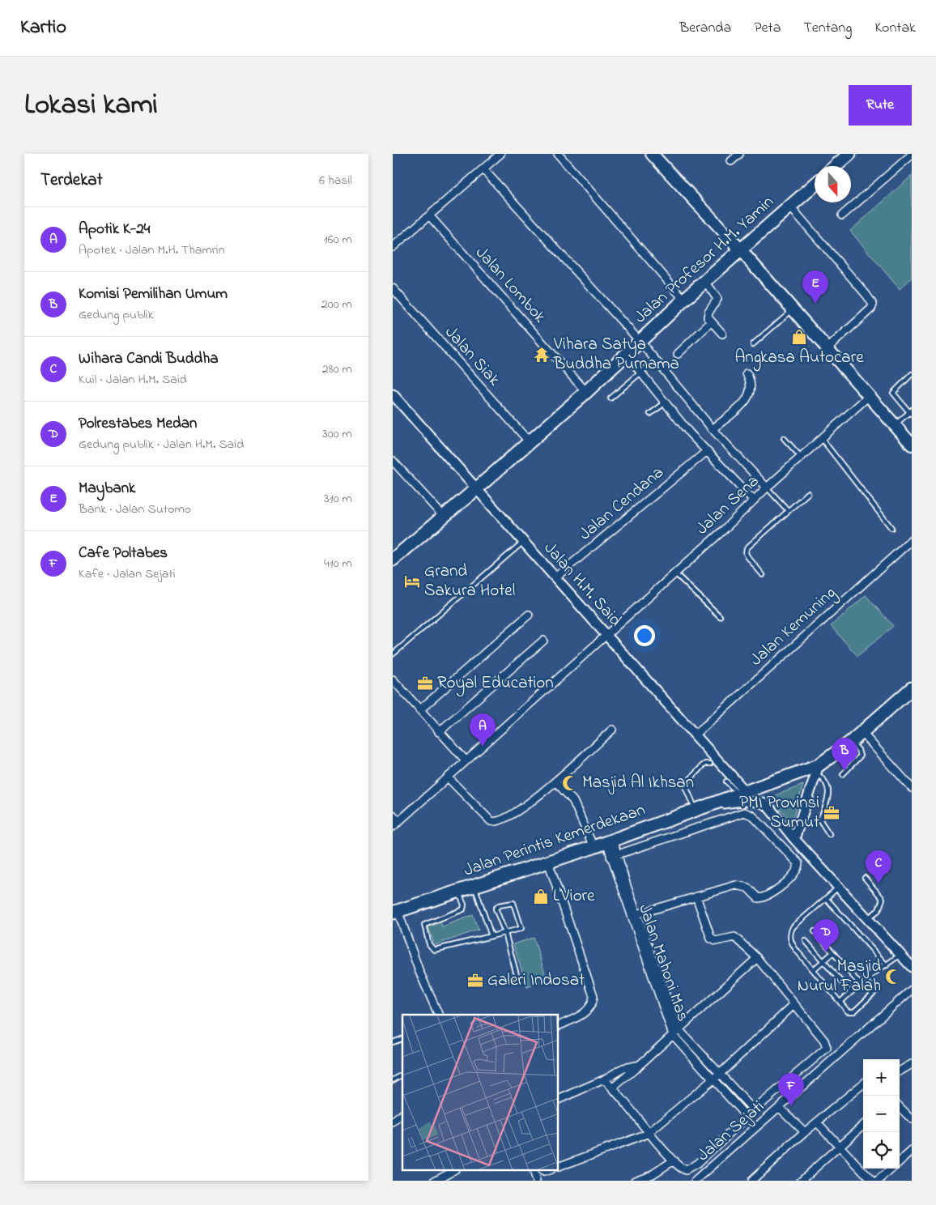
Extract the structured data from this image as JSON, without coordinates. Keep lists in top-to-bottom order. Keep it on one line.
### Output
{"streets":{"main road":["Jalan Profesor H.M. Yamin","Jalan Perintis Kemerdekaan"],"street":["Jalan Lombok","Jalan Siak","Jalan Cendana","Jalan Sena","Jalan H.M. Said","Jalan Kemuning","Jalan Mahoni Mas","Jalan Sejati"]},"crossings":[["Jalan Profesor H.M. Yamin","Jalan Lombok"],["Jalan Profesor H.M. Yamin","Jalan Siak"],["Jalan Profesor H.M. Yamin","Jalan H.M. Said"],["Jalan Cendana","Jalan H.M. Said"],["Jalan Sena","Jalan H.M. Said"],["Jalan H.M. Said","Jalan Kemuning"],["Jalan H.M. Said","Jalan Perintis Kemerdekaan"],["Jalan Perintis Kemerdekaan","Jalan Mahoni Mas"]],"places":{"shop":["Angkasa Autocare","L'Viore"],"temple":["Vihara Satya Buddha Purnama"],"hotel":["Grand Sakura Hotel"],"office":["Royal Education","PMI Provinsi Sumut","Galeri Indosat"],"mosque":["Masjid Al Ikhsan","Masjid Nurul Falah"]},"north":"bottom","page":{"header":"Kartio","nav":["Beranda","Peta","Tentang","Kontak"],"title":"Lokasi kami","buttons":"Rute","heading":["Terdekat","6 hasil"],"list":[{"mark":"A","name":"Apotik K-24","note":"Apotek · Jalan M.H. Thamrin","value":"160 m"},{"mark":"B","name":"Komisi Pemilihan Umum","note":"Gedung publik","value":"200 m"},{"mark":"C","name":"Wihara Candi Buddha","note":"Kuil · Jalan H.M. Said","value":"280 m"},{"mark":"D","name":"Polrestabes Medan","note":"Gedung publik · Jalan H.M. Said","value":"300 m"},{"mark":"E","name":"Maybank","note":"Bank · Jalan Sutomo","value":"310 m"},{"mark":"F","name":"Cafe Poltabes","note":"Kafe · Jalan Sejati","value":"410 m"}],"pins":["E","A","B","C","D","F"],"map_buttons":["+","−"]}}
